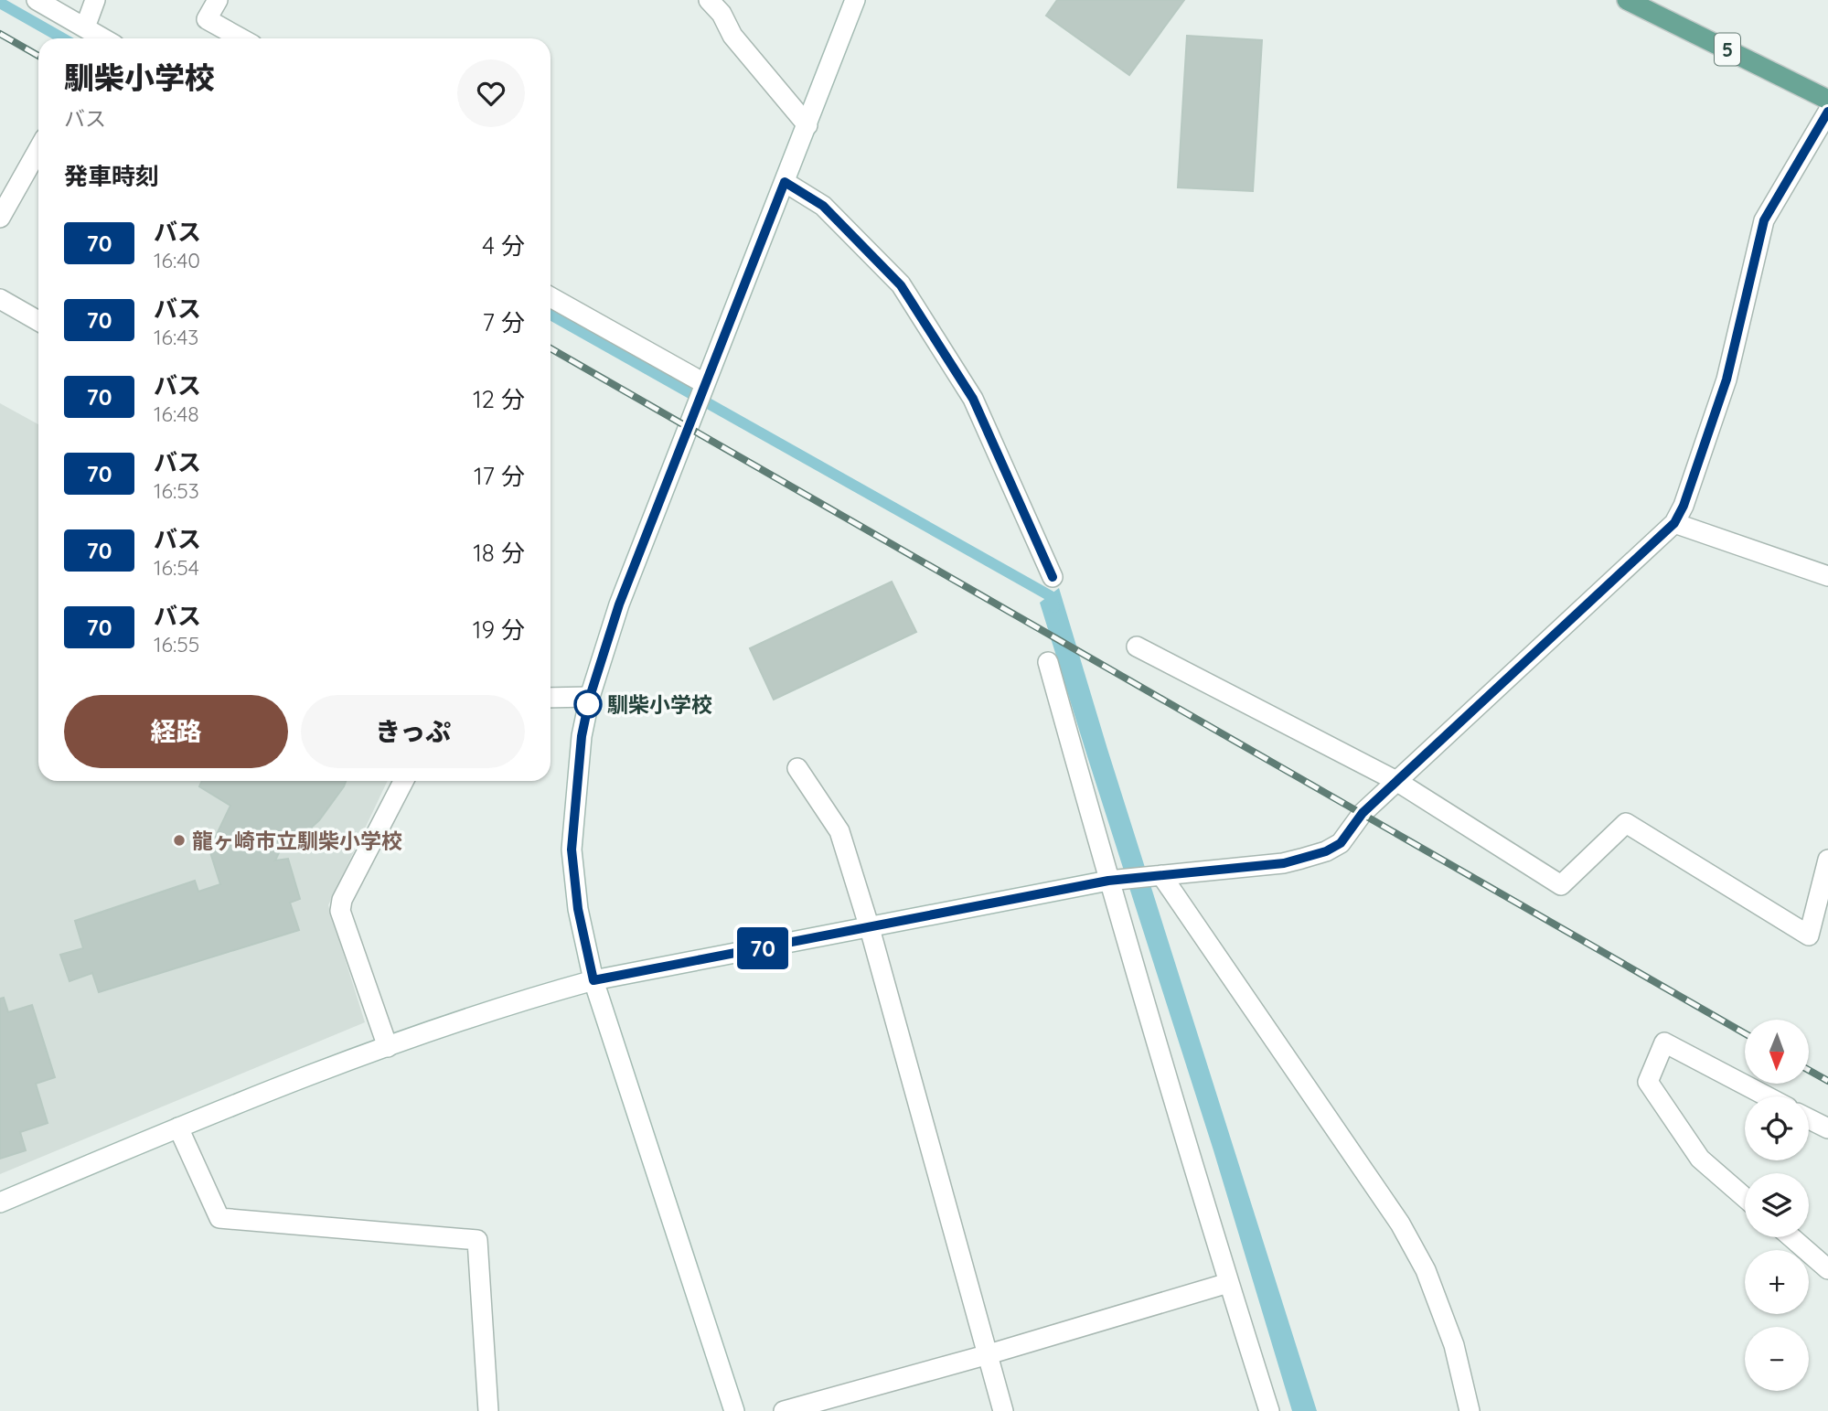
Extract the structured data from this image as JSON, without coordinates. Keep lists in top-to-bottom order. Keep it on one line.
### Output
{"streets":{"main road":["5"]},"places":["馴柴小学校","龍ヶ崎市立馴柴小学校"],"lines":["bus line 70"],"north":"bottom","page":{"on_map":"70","heading":[["馴柴小学校","バス"],"発車時刻"],"list":[{"mark":"70","name":"バス","note":"16:40","value":"4 分"},{"mark":"70","name":"バス","note":"16:43","value":"7 分"},{"mark":"70","name":"バス","note":"16:48","value":"12 分"},{"mark":"70","name":"バス","note":"16:53","value":"17 分"},{"mark":"70","name":"バス","note":"16:54","value":"18 分"},{"mark":"70","name":"バス","note":"16:55","value":"19 分"}],"buttons":["経路","きっぷ"],"map_buttons":["+","−"]}}
